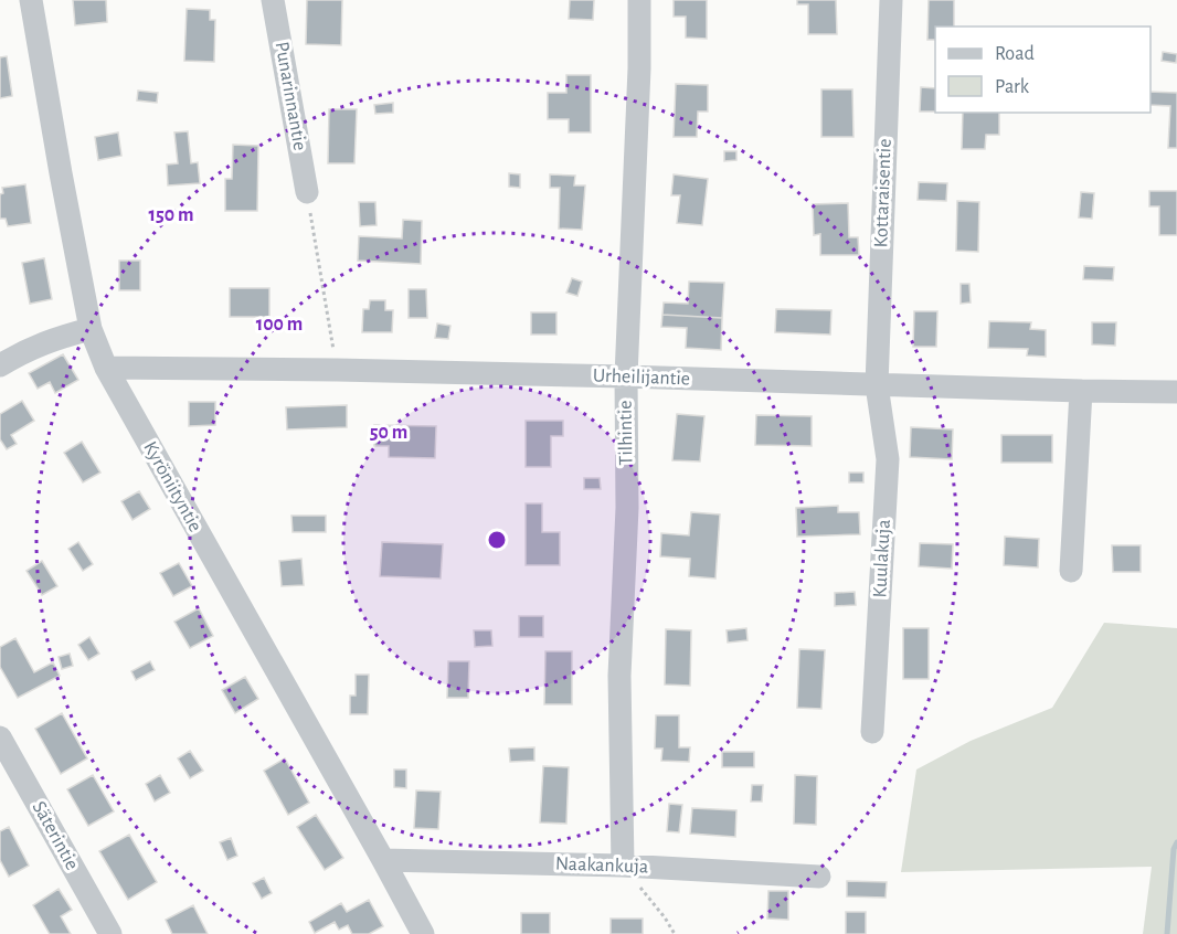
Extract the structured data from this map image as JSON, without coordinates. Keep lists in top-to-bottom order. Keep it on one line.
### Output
{"streets":{"street":["Punarinnantie","Kottaraisentie","Urheilijantie","Tilhintie","Kyröniityntie","Kuulakuja","Säterintie","Naakankuja"]},"crossings":[["Kottaraisentie","Urheilijantie"],["Kottaraisentie","Kuulakuja"],["Urheilijantie","Tilhintie"],["Urheilijantie","Kyröniityntie"],["Urheilijantie","Kuulakuja"],["Tilhintie","Naakankuja"],["Kyröniityntie","Naakankuja"]],"legend":["Road","Park"],"rings":["150 m","100 m","50 m"]}
